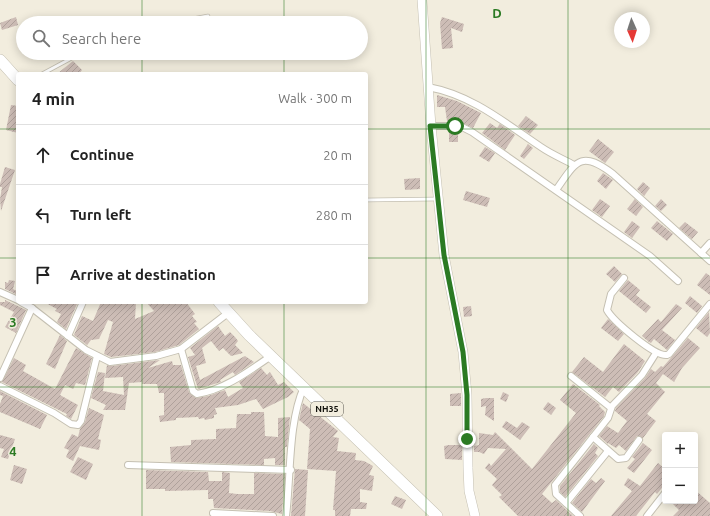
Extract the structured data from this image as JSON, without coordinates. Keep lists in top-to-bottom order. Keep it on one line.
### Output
{"streets":{"highway":["NH35"]},"north":"bottom","page":{"search":"Search here","heading":["4 min","Walk · 300 m"],"list":[["Continue","20 m"],["Turn left","280 m"],"Arrive at destination"],"map_buttons":["+","−"]},"grid":{"columns":["D"],"rows":["3","4"]}}
